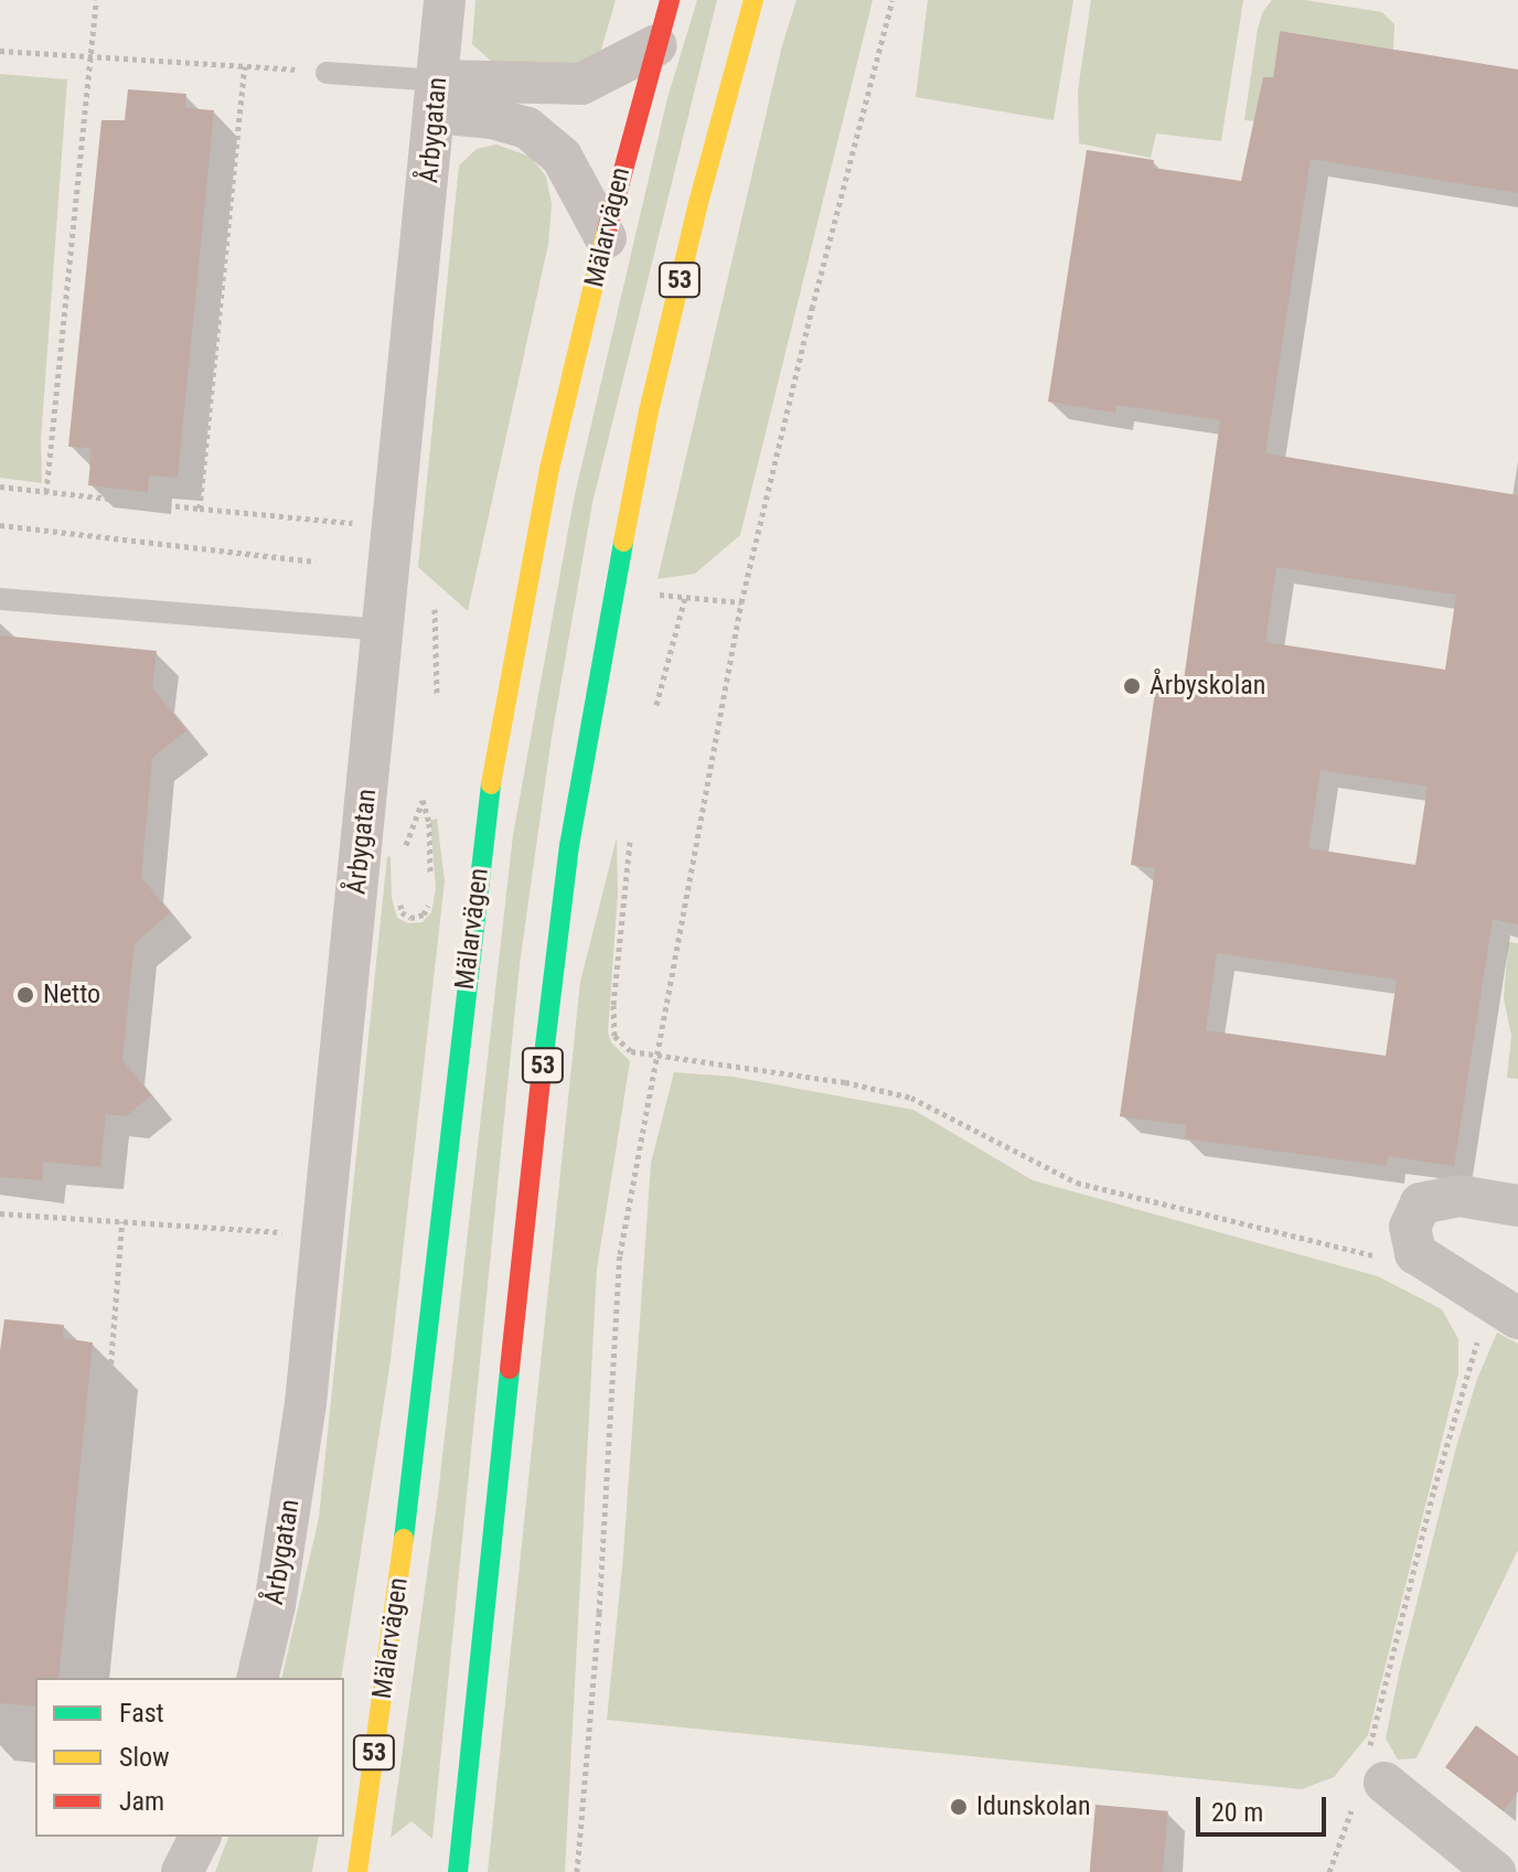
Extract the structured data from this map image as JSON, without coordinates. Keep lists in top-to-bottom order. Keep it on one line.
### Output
{"streets":{"main road":["Mälarvägen","53"],"street":["Årbygatan"]},"places":["Årbyskolan","Netto","Idunskolan"],"legend":["Fast","Slow","Jam"],"scale_bar":"20 m"}
